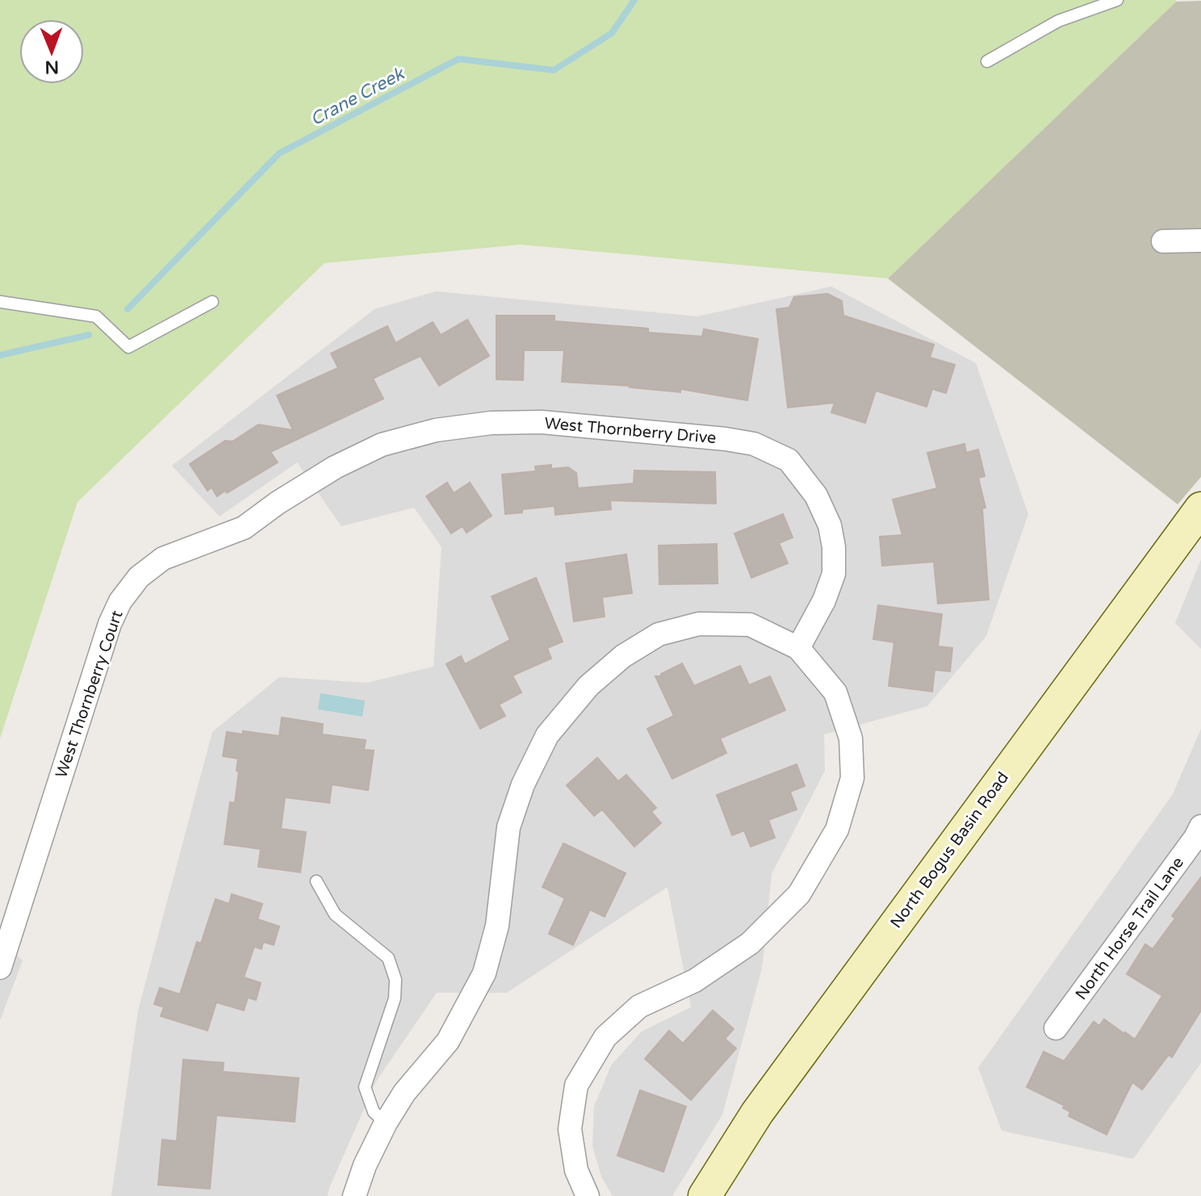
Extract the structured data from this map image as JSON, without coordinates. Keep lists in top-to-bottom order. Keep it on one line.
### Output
{"streets":{"street":["West Thornberry Drive","West Thornberry Court","North Bogus Basin Road","North Horse Trail Lane"]},"crossings":[["West Thornberry Drive","West Thornberry Court"]],"water":["Crane Creek"],"north":"bottom"}
